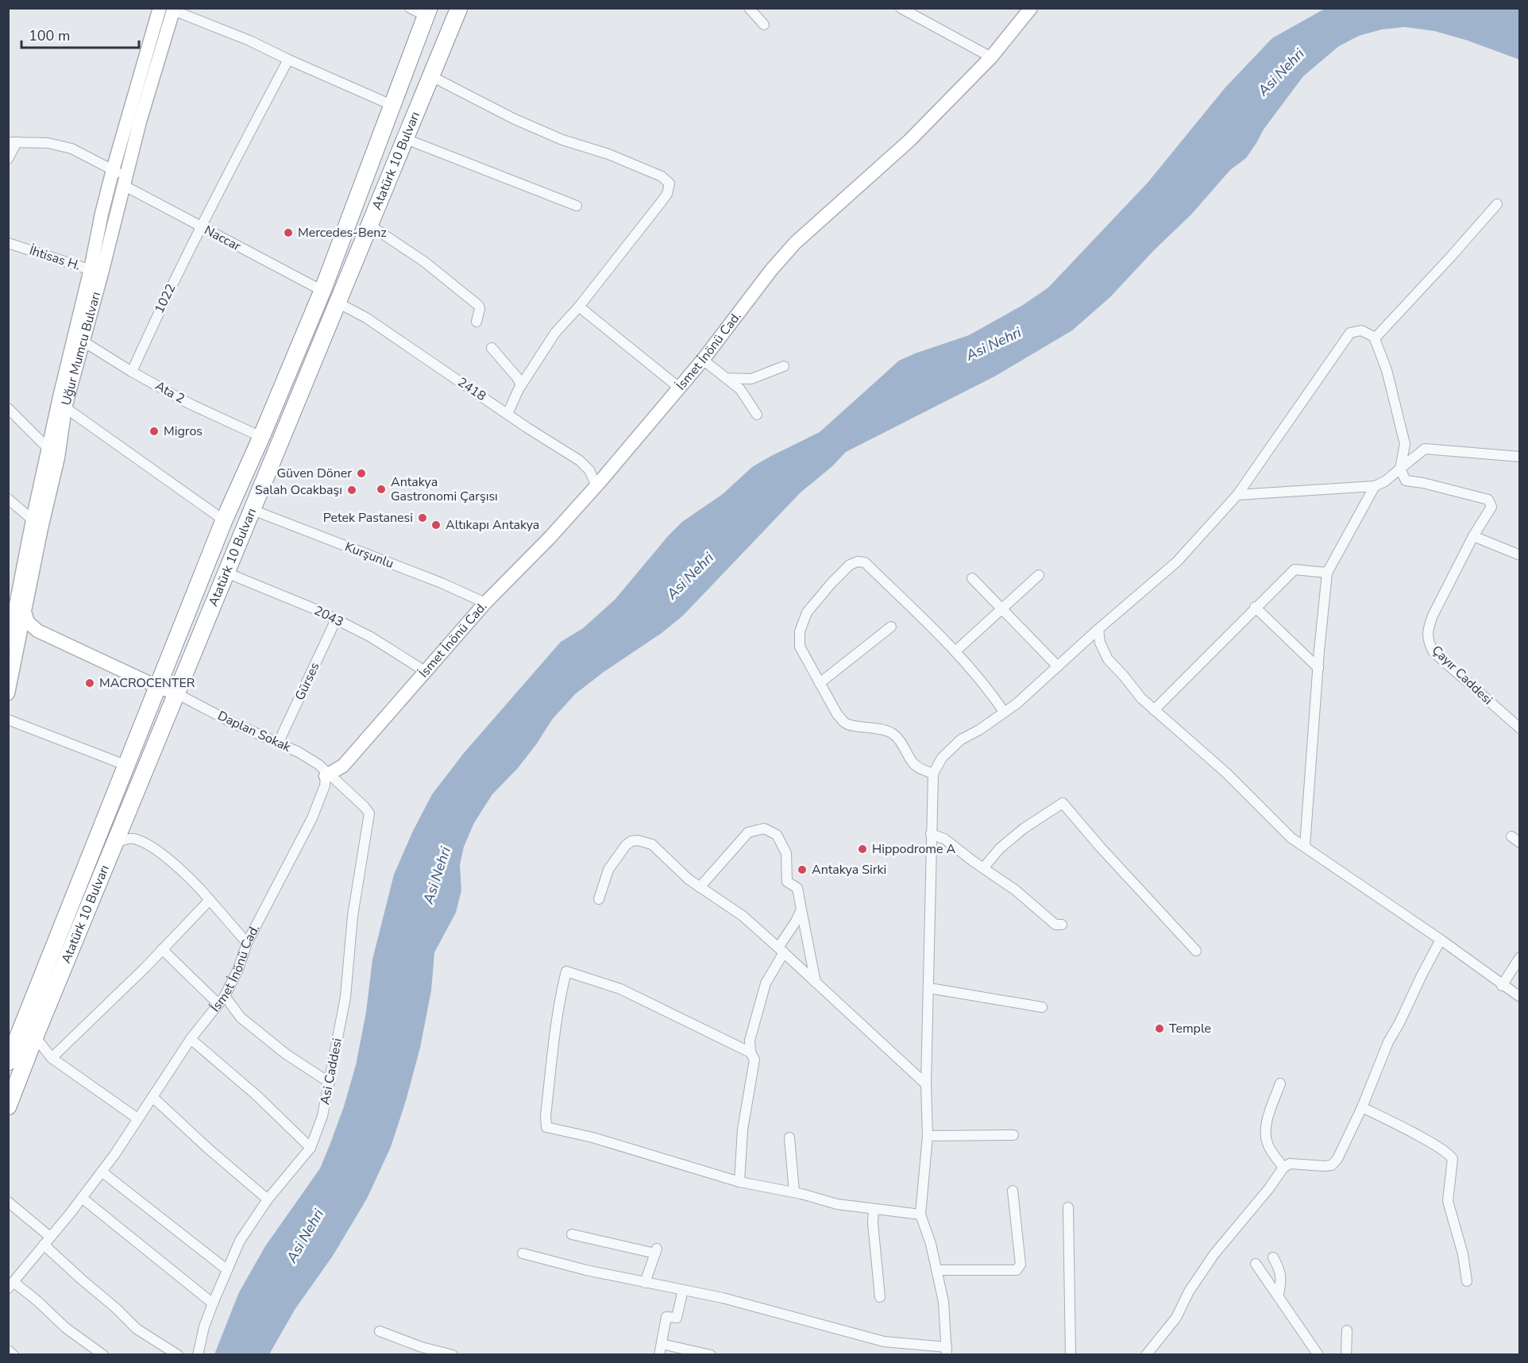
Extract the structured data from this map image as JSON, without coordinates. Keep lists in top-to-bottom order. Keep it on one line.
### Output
{"streets":{"highway":["Atatürk 10 Bulvarı"],"street":["Naccar","İhtisas H.","1022","Uğur Mumcu Bulvarı","İsmet İnönü Cad.","2418","Ata 2","Kurşunlu","2043","Çayır Caddesi","Gürses","Daplan Sokak","Asi Caddesi"]},"crossings":[["Atatürk 10 Bulvarı","Naccar"],["Atatürk 10 Bulvarı","2418"],["Atatürk 10 Bulvarı","Ata 2"],["Atatürk 10 Bulvarı","Kurşunlu"],["Atatürk 10 Bulvarı","2043"],["Atatürk 10 Bulvarı","Daplan Sokak"],["Naccar","1022"],["Naccar","Uğur Mumcu Bulvarı"],["İhtisas H.","Uğur Mumcu Bulvarı"],["1022","Ata 2"],["Uğur Mumcu Bulvarı","Ata 2"],["İsmet İnönü Cad.","2418"],["İsmet İnönü Cad.","Kurşunlu"],["İsmet İnönü Cad.","2043"],["İsmet İnönü Cad.","Daplan Sokak"],["İsmet İnönü Cad.","Asi Caddesi"],["2043","Gürses"],["Gürses","Daplan Sokak"],["Daplan Sokak","Asi Caddesi"]],"water":["Asi Nehri"],"places":["Mercedes-Benz","Migros","Güven Döner","Antakya Gastronomi Çarşısı","Salah Ocakbaşı","Petek Pastanesi","Altıkapı Antakya","MACROCENTER","Hippodrome A","Antakya Sirki","Temple"],"scale_bar":"100 m"}
